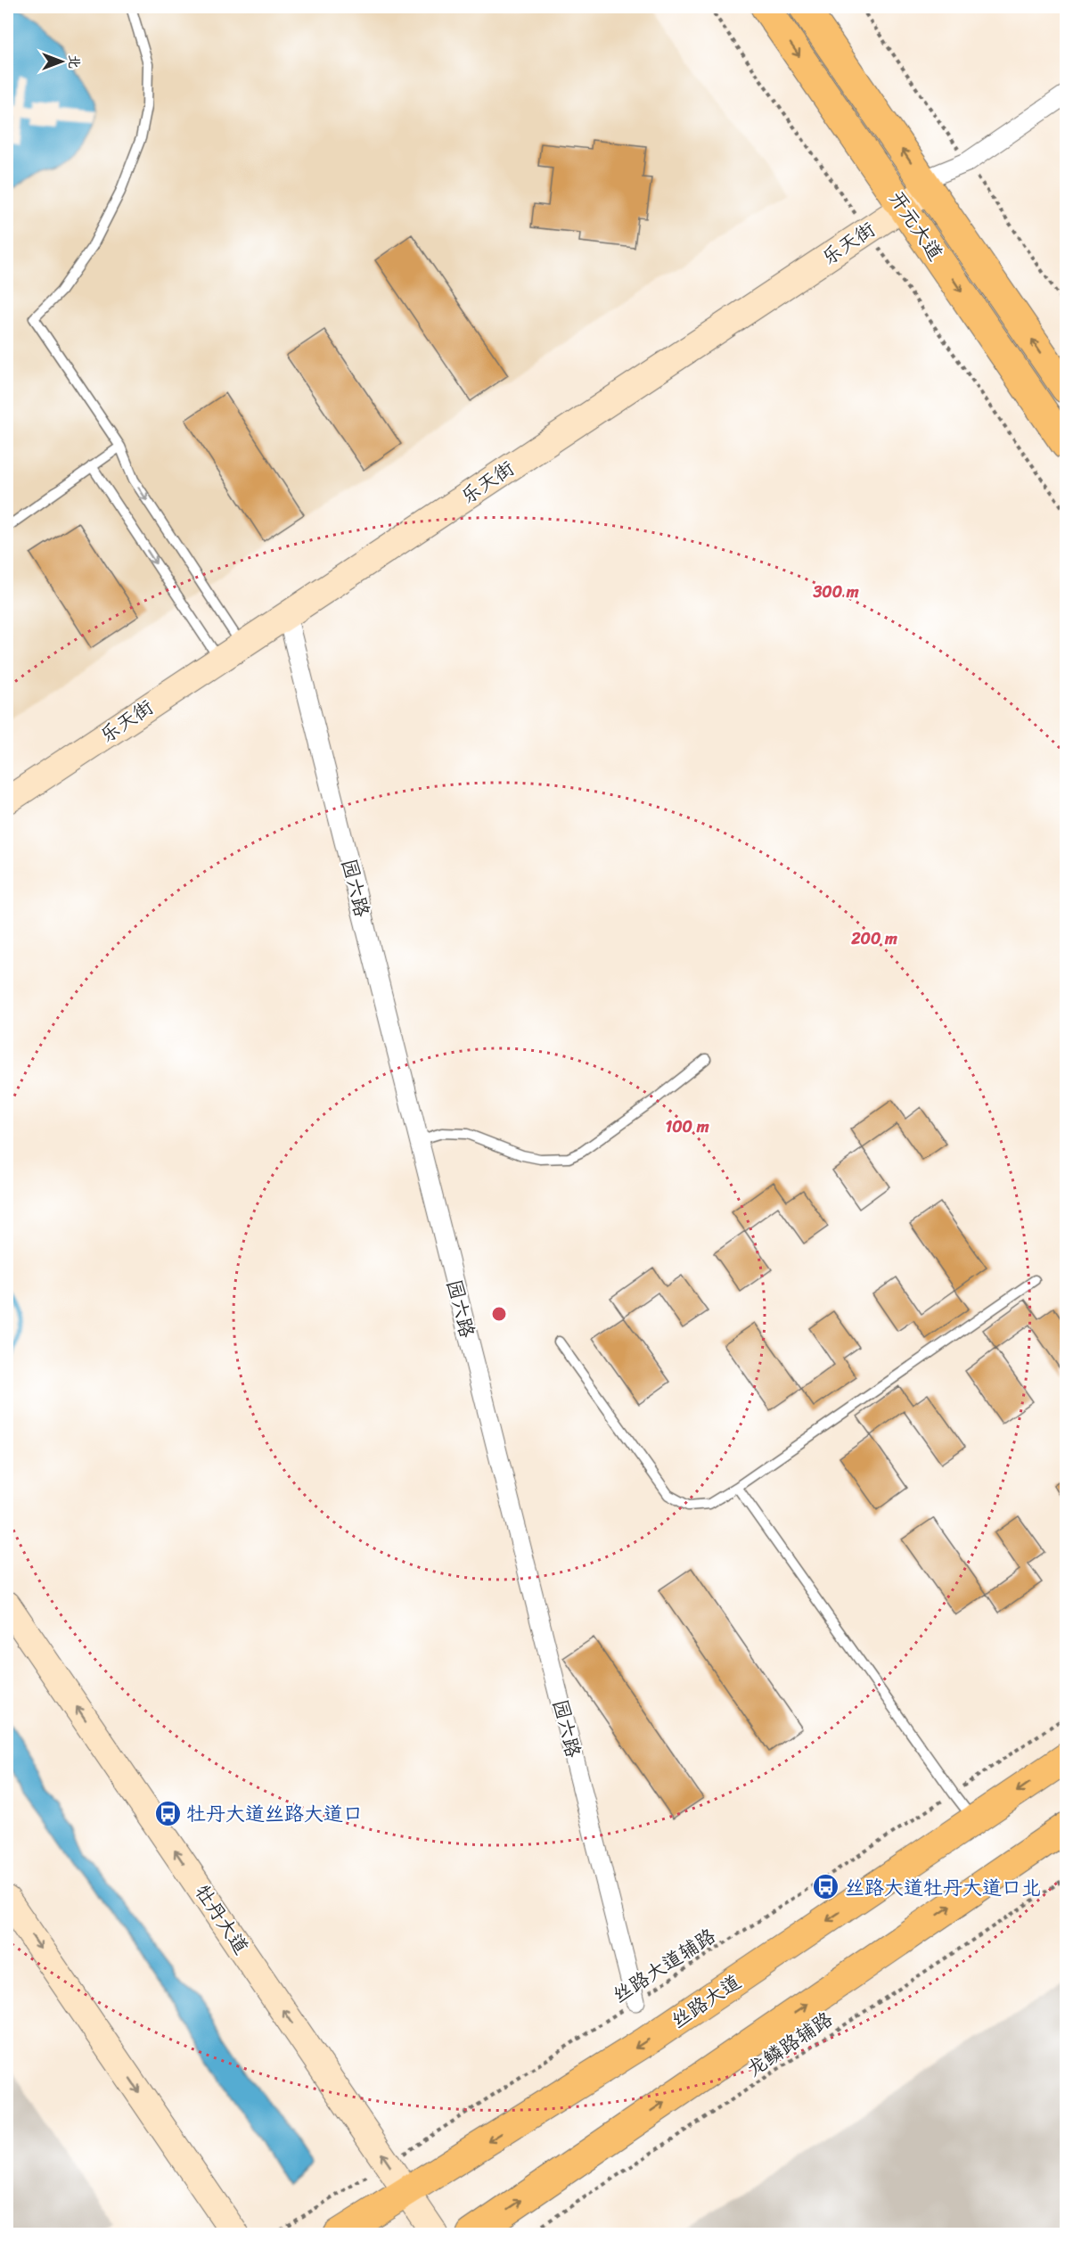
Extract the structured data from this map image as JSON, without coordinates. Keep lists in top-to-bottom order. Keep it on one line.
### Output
{"streets":{"main road":["开元大道","丝路大道"],"street":["乐天街","园六路","牡丹大道"],"path":["丝路大道辅路","龙鳞路辅路"]},"crossings":[["开元大道","乐天街"],["乐天街","园六路"],["园六路","丝路大道辅路"],["牡丹大道","丝路大道辅路"],["牡丹大道","丝路大道"]],"places":{"bus stop":["牡丹大道丝路大道口","丝路大道牡丹大道口北"]},"north":"right","rings":["300 m","200 m","100 m"]}
